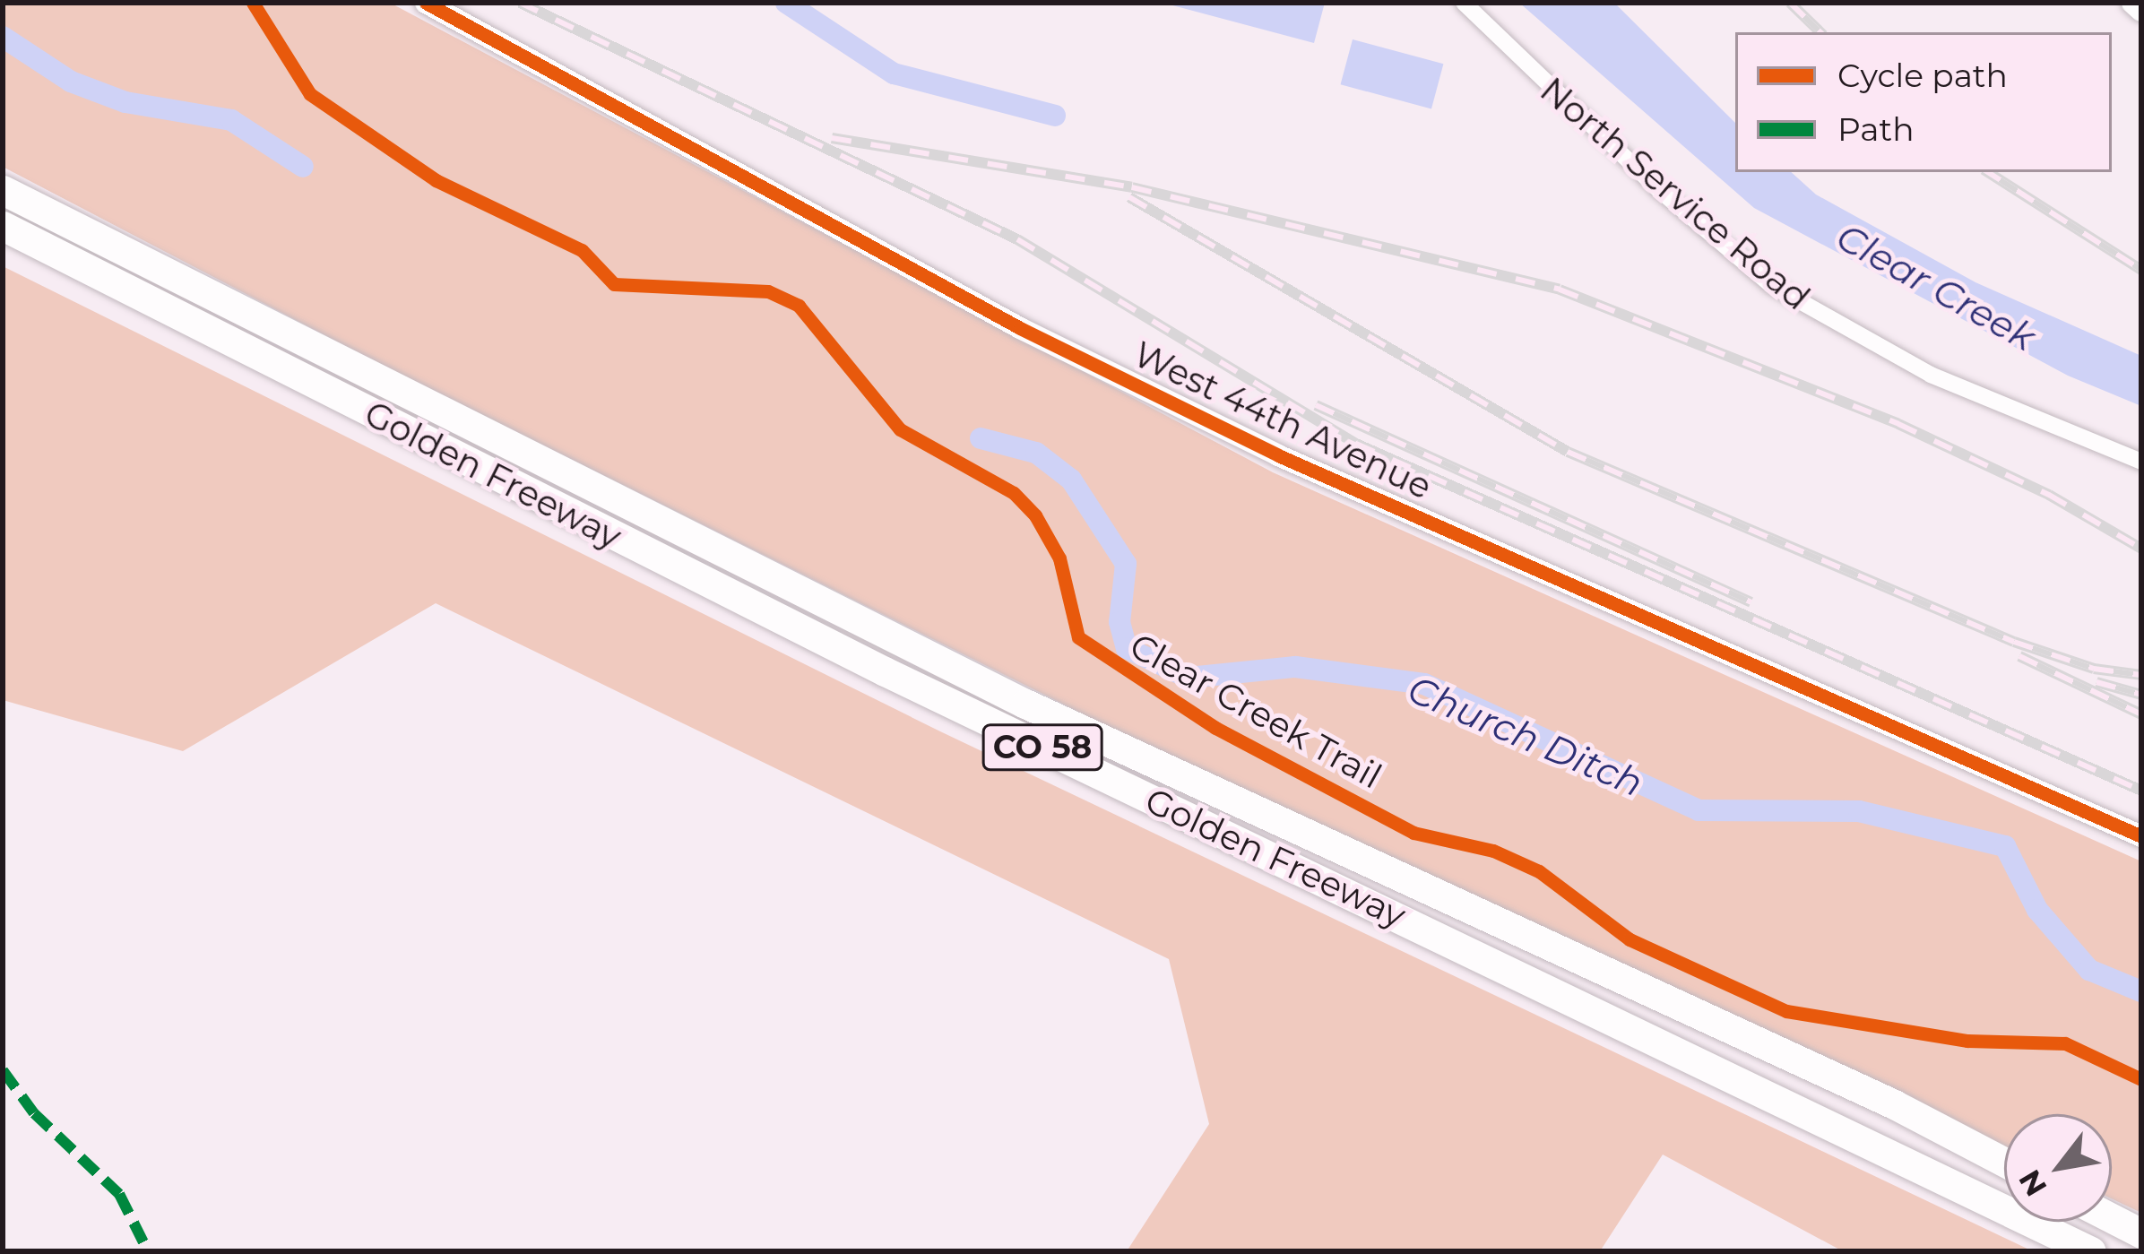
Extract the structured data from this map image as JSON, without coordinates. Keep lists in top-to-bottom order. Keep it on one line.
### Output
{"streets":{"highway":["Golden Freeway","CO 58"],"street":["North Service Road","West 44th Avenue"],"cycle path":["Clear Creek Trail"]},"water":["Clear Creek","Church Ditch"],"legend":["Cycle path","Path"],"north":"bottom left"}
